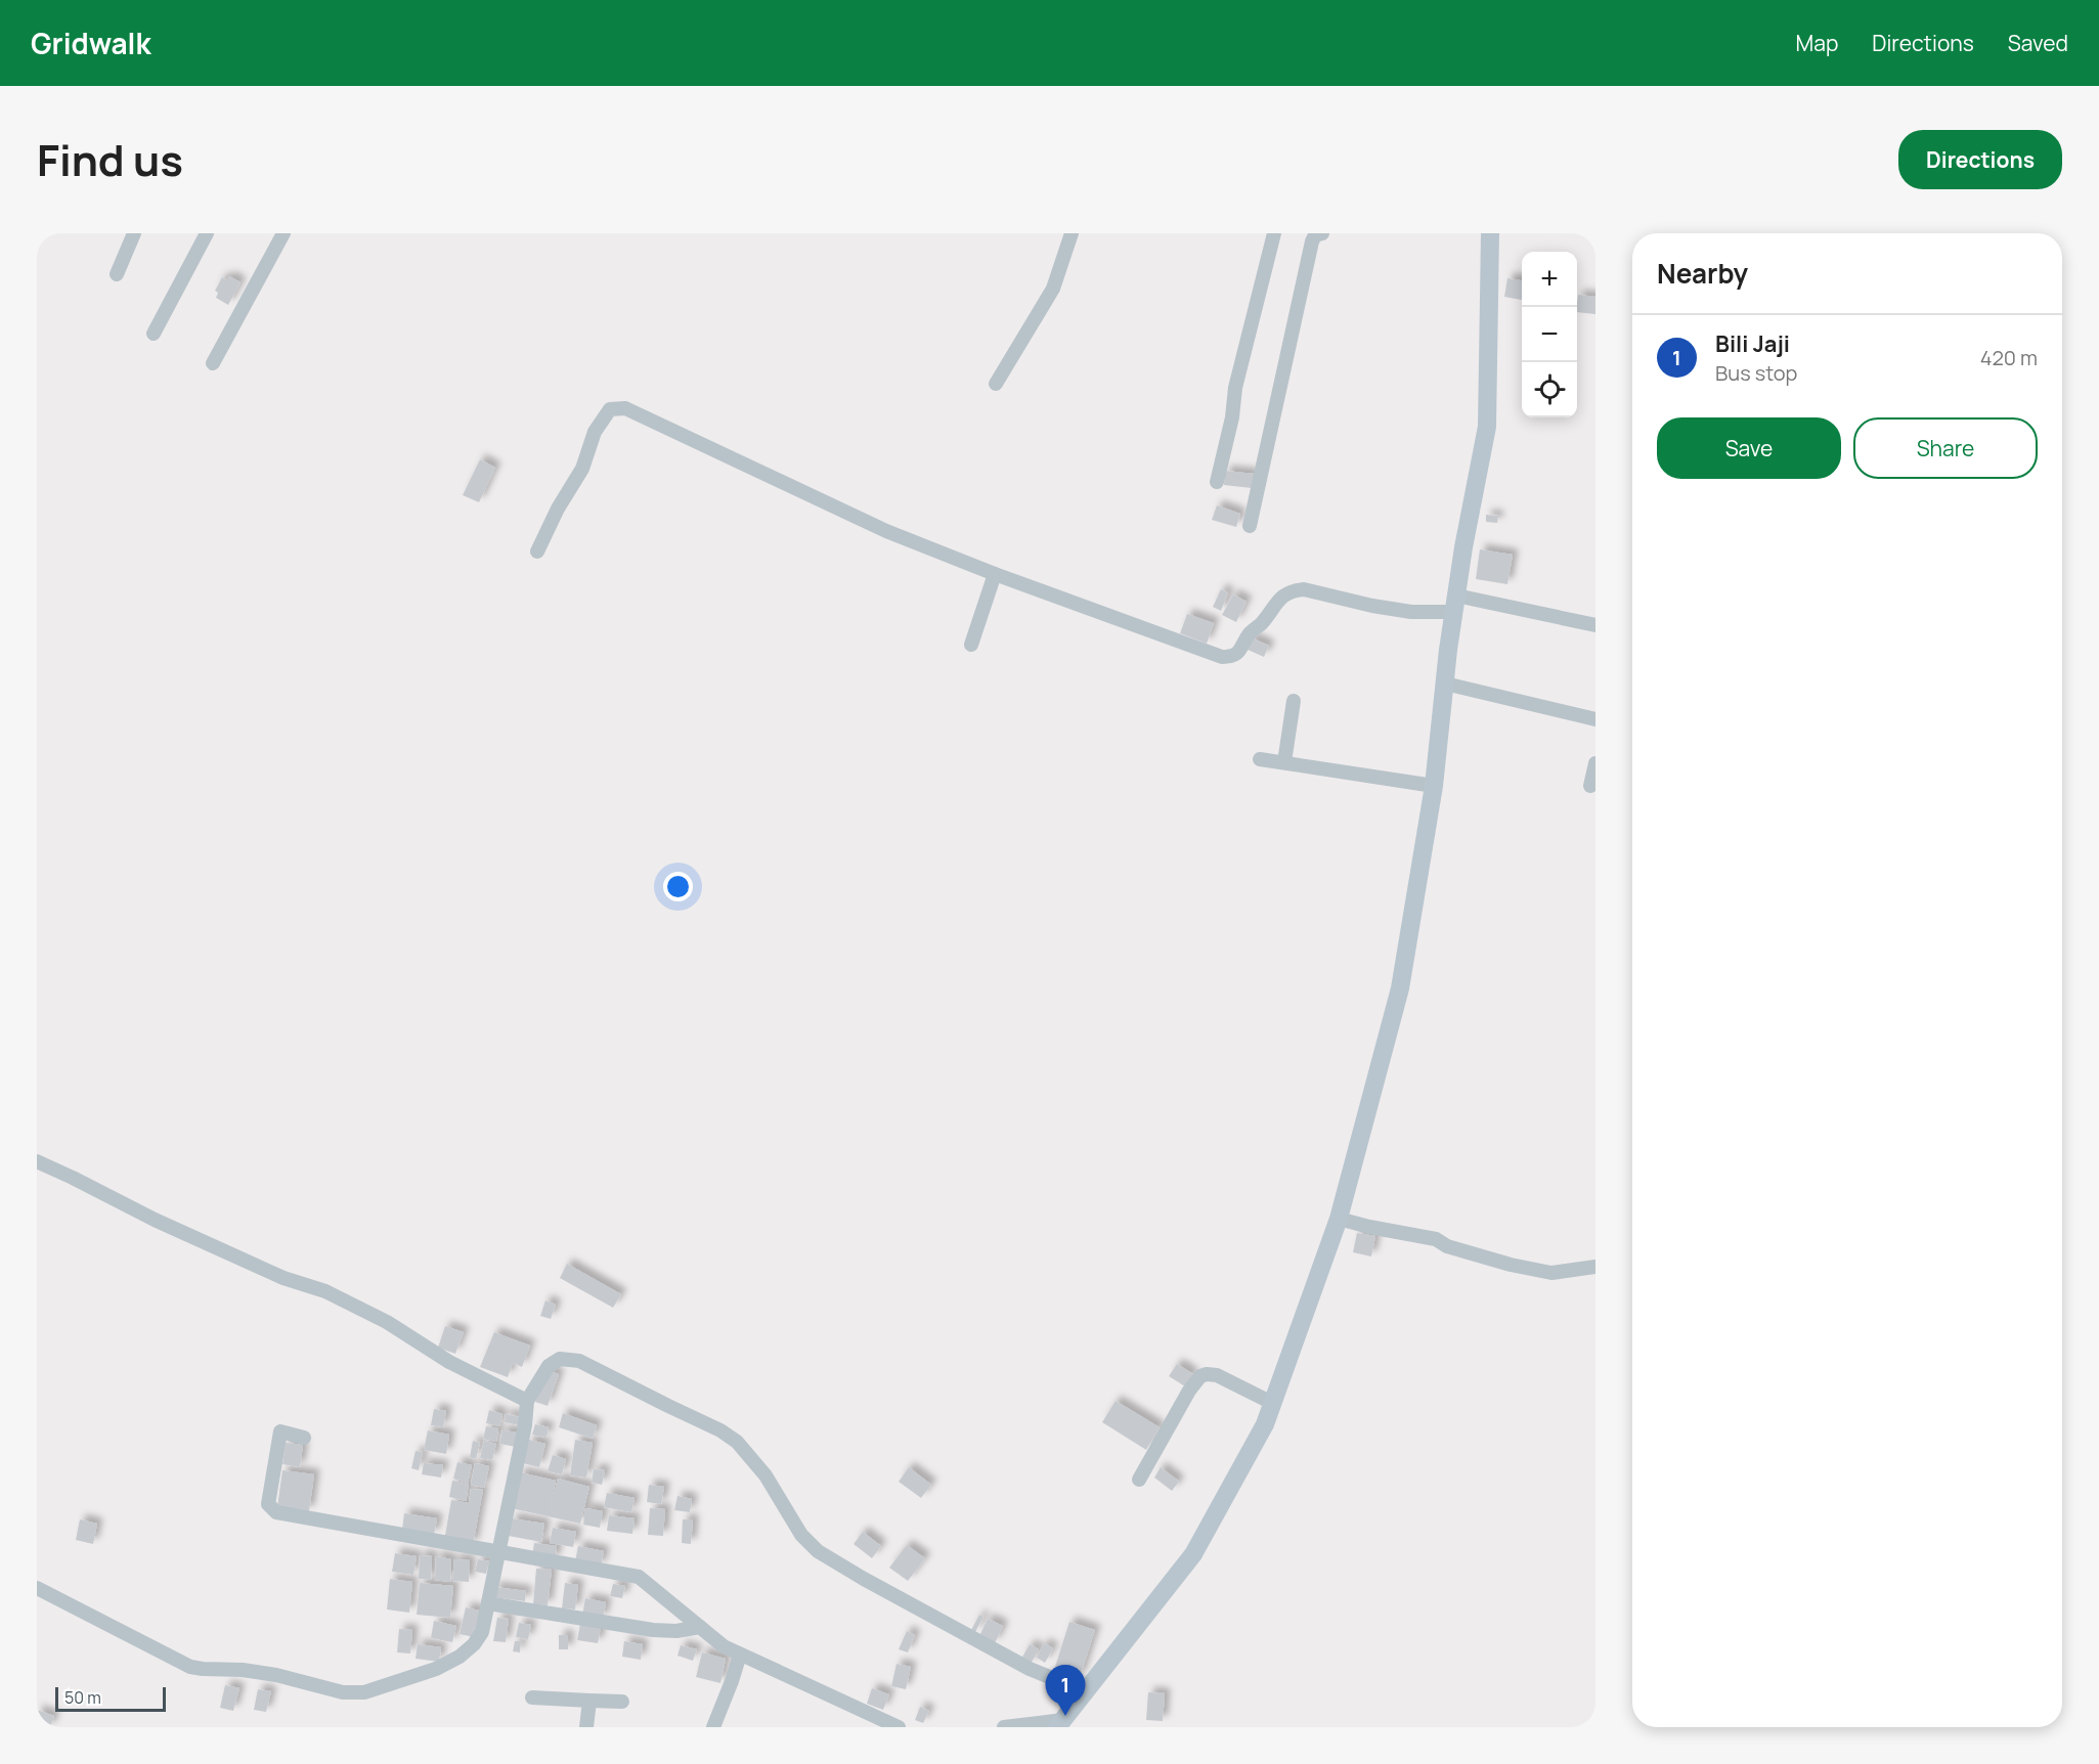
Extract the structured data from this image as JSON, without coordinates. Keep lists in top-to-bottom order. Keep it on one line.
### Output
{"scale_bar":"50 m","page":{"header":"Gridwalk","nav":["Map","Directions","Saved"],"title":"Find us","buttons":["Directions",["Save","Share"]],"heading":"Nearby","map_buttons":["+","−"],"list":[{"mark":"1","name":"Bili Jaji","note":"Bus stop","value":"420 m"}],"pins":"1","scale":"50 m"}}
